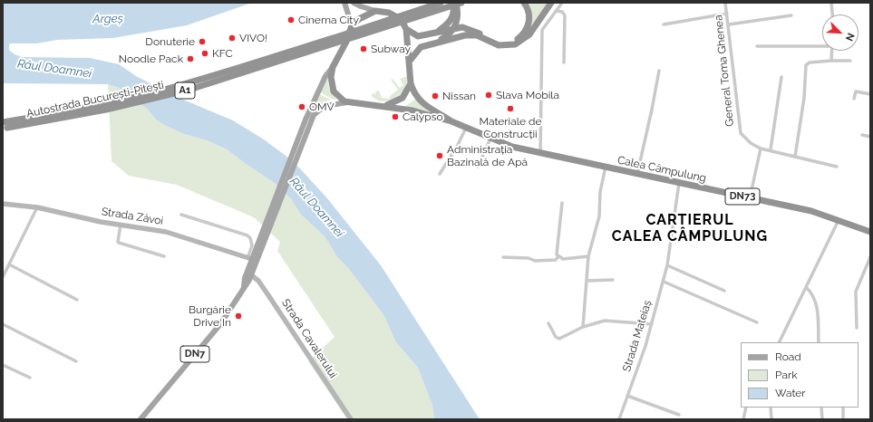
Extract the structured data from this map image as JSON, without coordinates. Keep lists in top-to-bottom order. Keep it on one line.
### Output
{"streets":{"highway":["A1","Autostrada București-Pitești","Calea Câmpulung","DN73","DN7"],"street":["General Toma Ghenea","Strada Zăvoi","Strada Mateiaș","Strada Cavalerului"]},"crossings":[["Calea Câmpulung","Strada Mateiaș"],["Calea Câmpulung","DN7"],["Strada Zăvoi","DN7"],["Strada Cavalerului","DN7"]],"districts":["CARTIERUL CALEA CÂMPULUNG"],"water":["Argeș","Râul Doamnei"],"places":["Cinema City","VIVO!","Donuterie","Subway","KFC","Noodle Pack","Slava Mobila","Nissan","OMV","Materiale de Construcții","Calypso","Administrația Bazinală de Apă","Burgărie Drive In"],"legend":["Road","Park","Water"],"north":"bottom right"}
